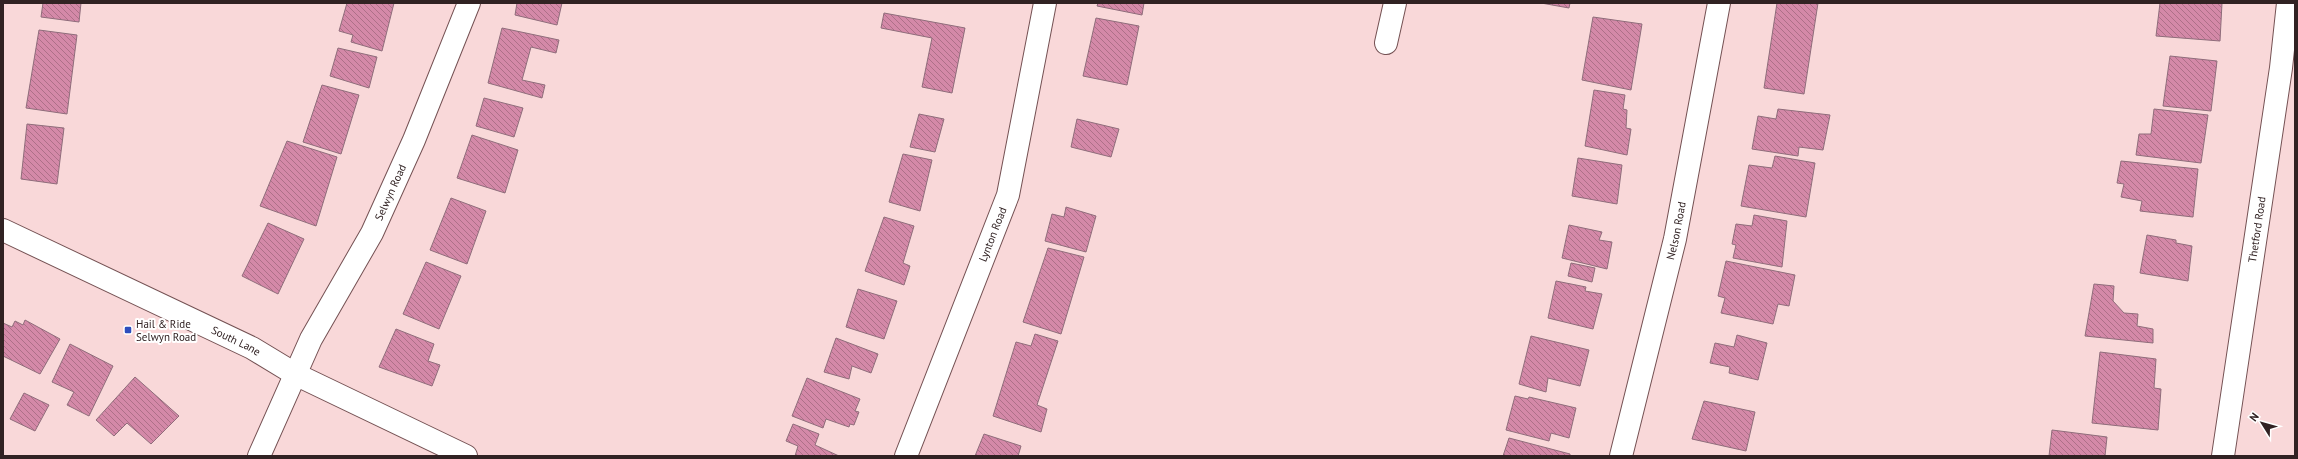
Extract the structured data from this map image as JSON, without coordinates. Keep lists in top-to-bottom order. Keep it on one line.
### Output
{"streets":{"street":["Selwyn Road","Thetford Road","Nelson Road","Lynton Road","South Lane"]},"crossings":[["Selwyn Road","South Lane"]],"places":{"transit":["Hail & Ride Selwyn Road"]},"north":"top left"}
